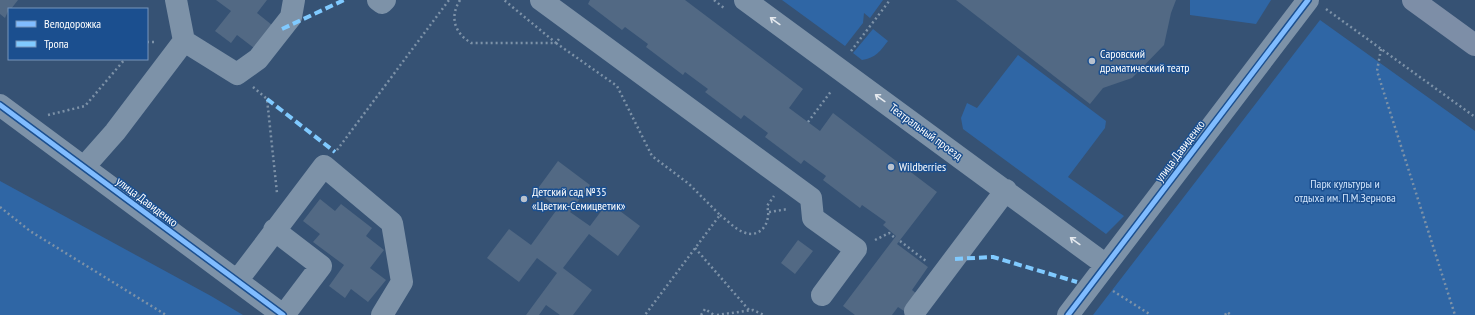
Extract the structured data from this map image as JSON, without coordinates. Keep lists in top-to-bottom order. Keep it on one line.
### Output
{"streets":{"street":["Театральный проезд","улица Давиденко"]},"crossings":[["Театральный проезд","улица Давиденко"]],"parks":["Парк культуры и отдыха им. П.М.Зернова"],"places":["Саровский драматический театр","Wildberries","Детский сад №35 «Цветик-Семицветик»"],"legend":["Велодорожка","Тропа"]}
